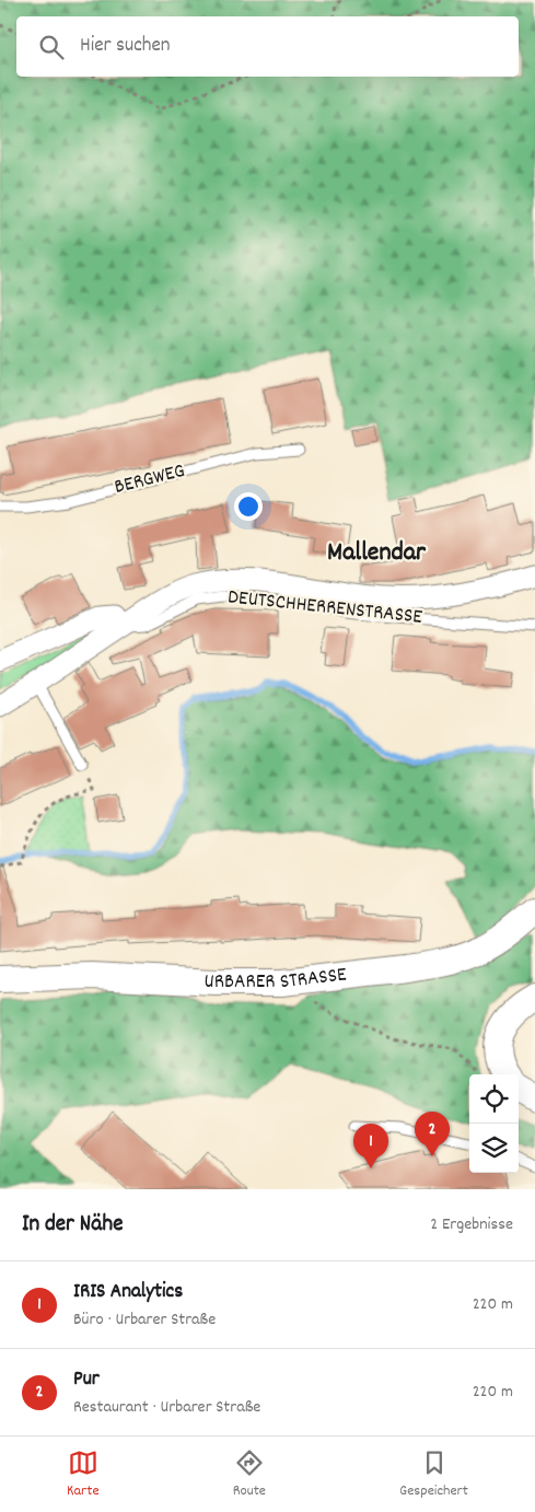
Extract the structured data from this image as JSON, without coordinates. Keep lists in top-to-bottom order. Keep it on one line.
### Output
{"streets":{"street":["DEUTSCHHERRENSTRASSE","URBARER STRASSE"],"lane":["BERGWEG"]},"districts":["Mallendar"],"page":{"search":"Hier suchen","pins":["2","1"],"heading":["In der Nähe","2 Ergebnisse"],"list":[{"mark":"1","name":"IRIS Analytics","note":"Büro · Urbarer Straße","value":"220 m"},{"mark":"2","name":"Pur","note":"Restaurant · Urbarer Straße","value":"220 m"}],"nav":["Karte","Route","Gespeichert"]}}
